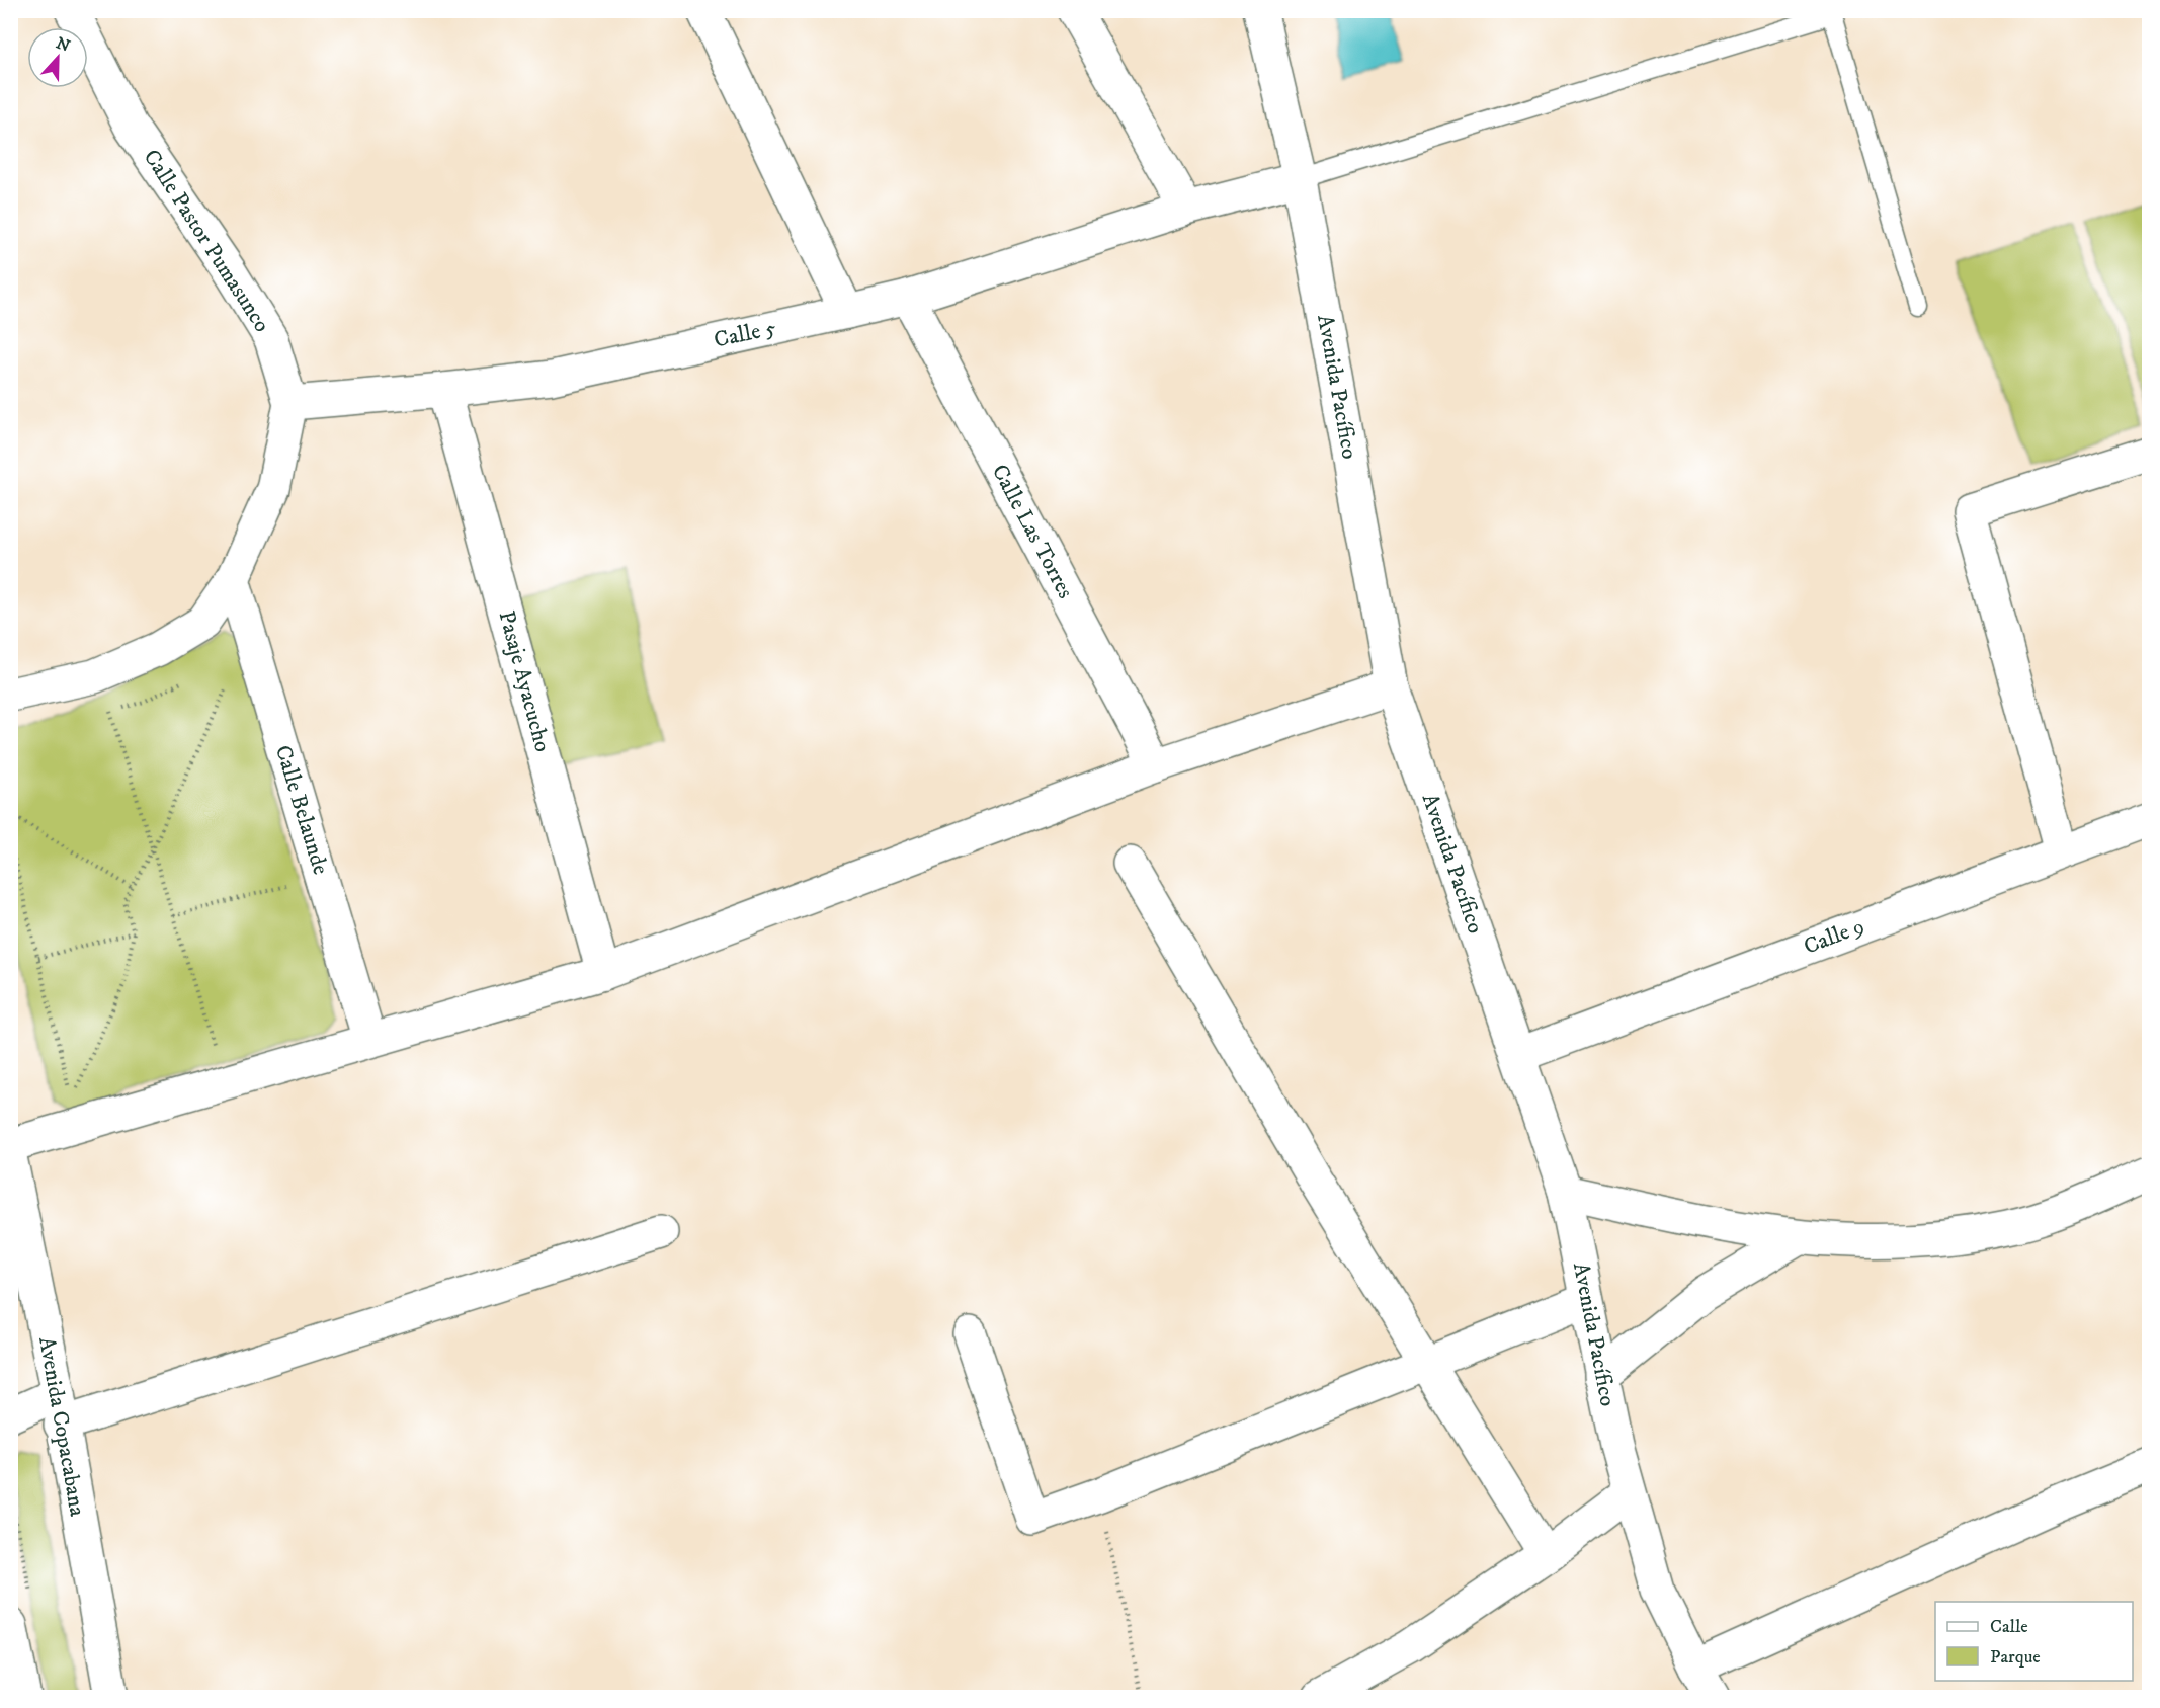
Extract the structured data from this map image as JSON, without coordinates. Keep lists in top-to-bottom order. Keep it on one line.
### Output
{"streets":{"street":["Calle Pastor Pumasunco","Calle 5","Avenida Pacífico","Calle Las Torres","Pasaje Ayacucho","Calle Belaunde","Calle 9","Avenida Copacabana"]},"crossings":[["Calle Pastor Pumasunco","Calle 5"],["Calle Pastor Pumasunco","Calle Belaunde"],["Calle 5","Avenida Pacífico"],["Calle 5","Calle Las Torres"],["Calle 5","Pasaje Ayacucho"],["Avenida Pacífico","Calle 9"]],"legend":["Calle","Parque"],"north":"top"}
